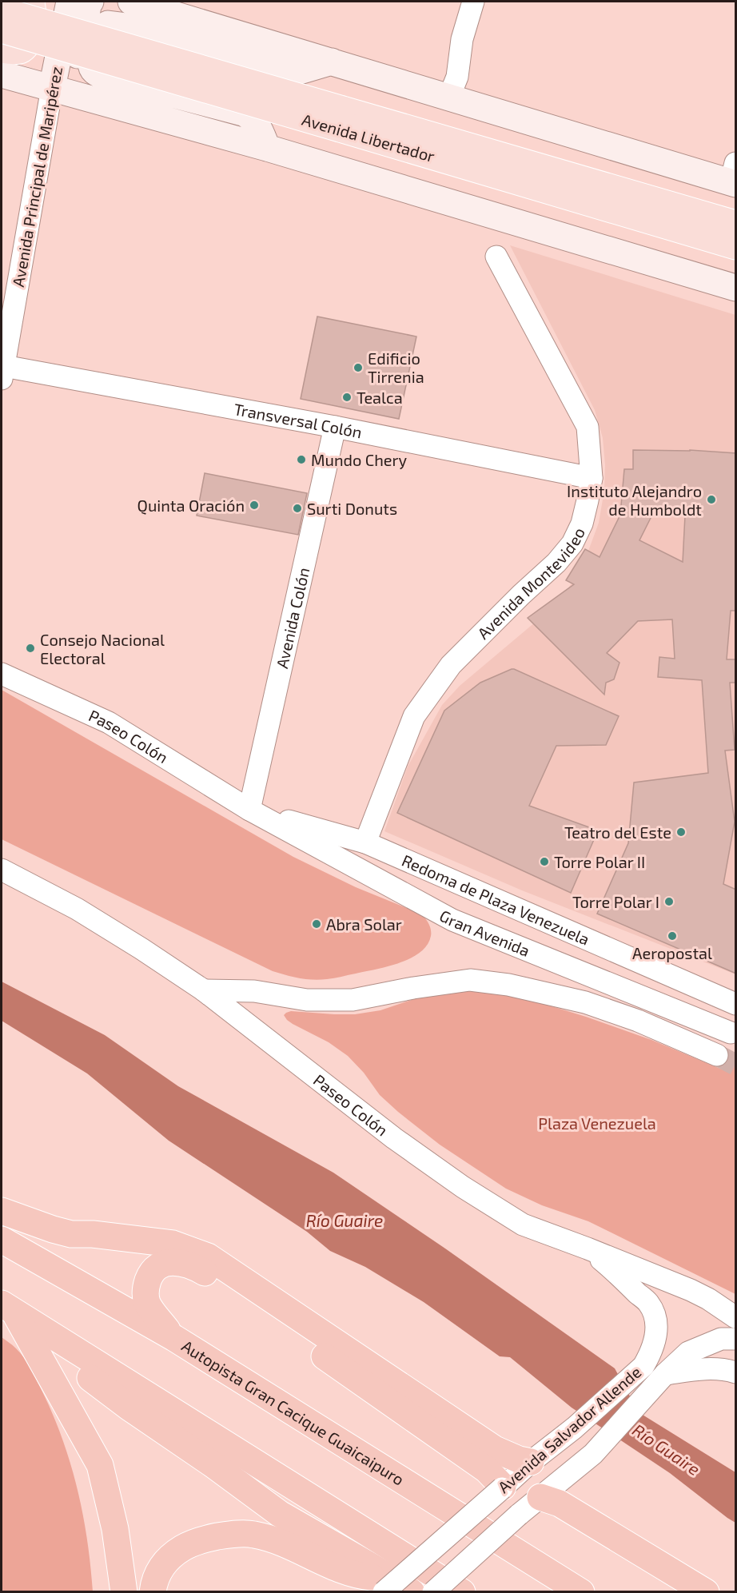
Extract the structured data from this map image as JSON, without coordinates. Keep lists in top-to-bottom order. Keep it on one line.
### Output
{"streets":{"highway":["Autopista Gran Cacique Guaicaipuro"],"main road":["Avenida Libertador","Avenida Principal de Maripérez"],"street":["Transversal Colón","Avenida Montevideo","Avenida Colón","Paseo Colón","Redoma de Plaza Venezuela","Gran Avenida","Avenida Salvador Allende"]},"crossings":[["Avenida Principal de Maripérez","Transversal Colón"],["Transversal Colón","Avenida Montevideo"],["Transversal Colón","Avenida Colón"],["Avenida Montevideo","Redoma de Plaza Venezuela"],["Avenida Colón","Paseo Colón"],["Avenida Colón","Redoma de Plaza Venezuela"],["Avenida Colón","Gran Avenida"],["Paseo Colón","Redoma de Plaza Venezuela"],["Paseo Colón","Gran Avenida"],["Paseo Colón","Avenida Salvador Allende"],["Redoma de Plaza Venezuela","Gran Avenida"]],"water":["Río Guaire"],"parks":["Plaza Venezuela"],"places":["Edificio Tirrenia","Tealca","Mundo Chery","Instituto Alejandro de Humboldt","Quinta Oración","Surti Donuts","Consejo Nacional Electoral","Teatro del Este","Torre Polar II","Torre Polar I","Abra Solar","Aeropostal"]}
